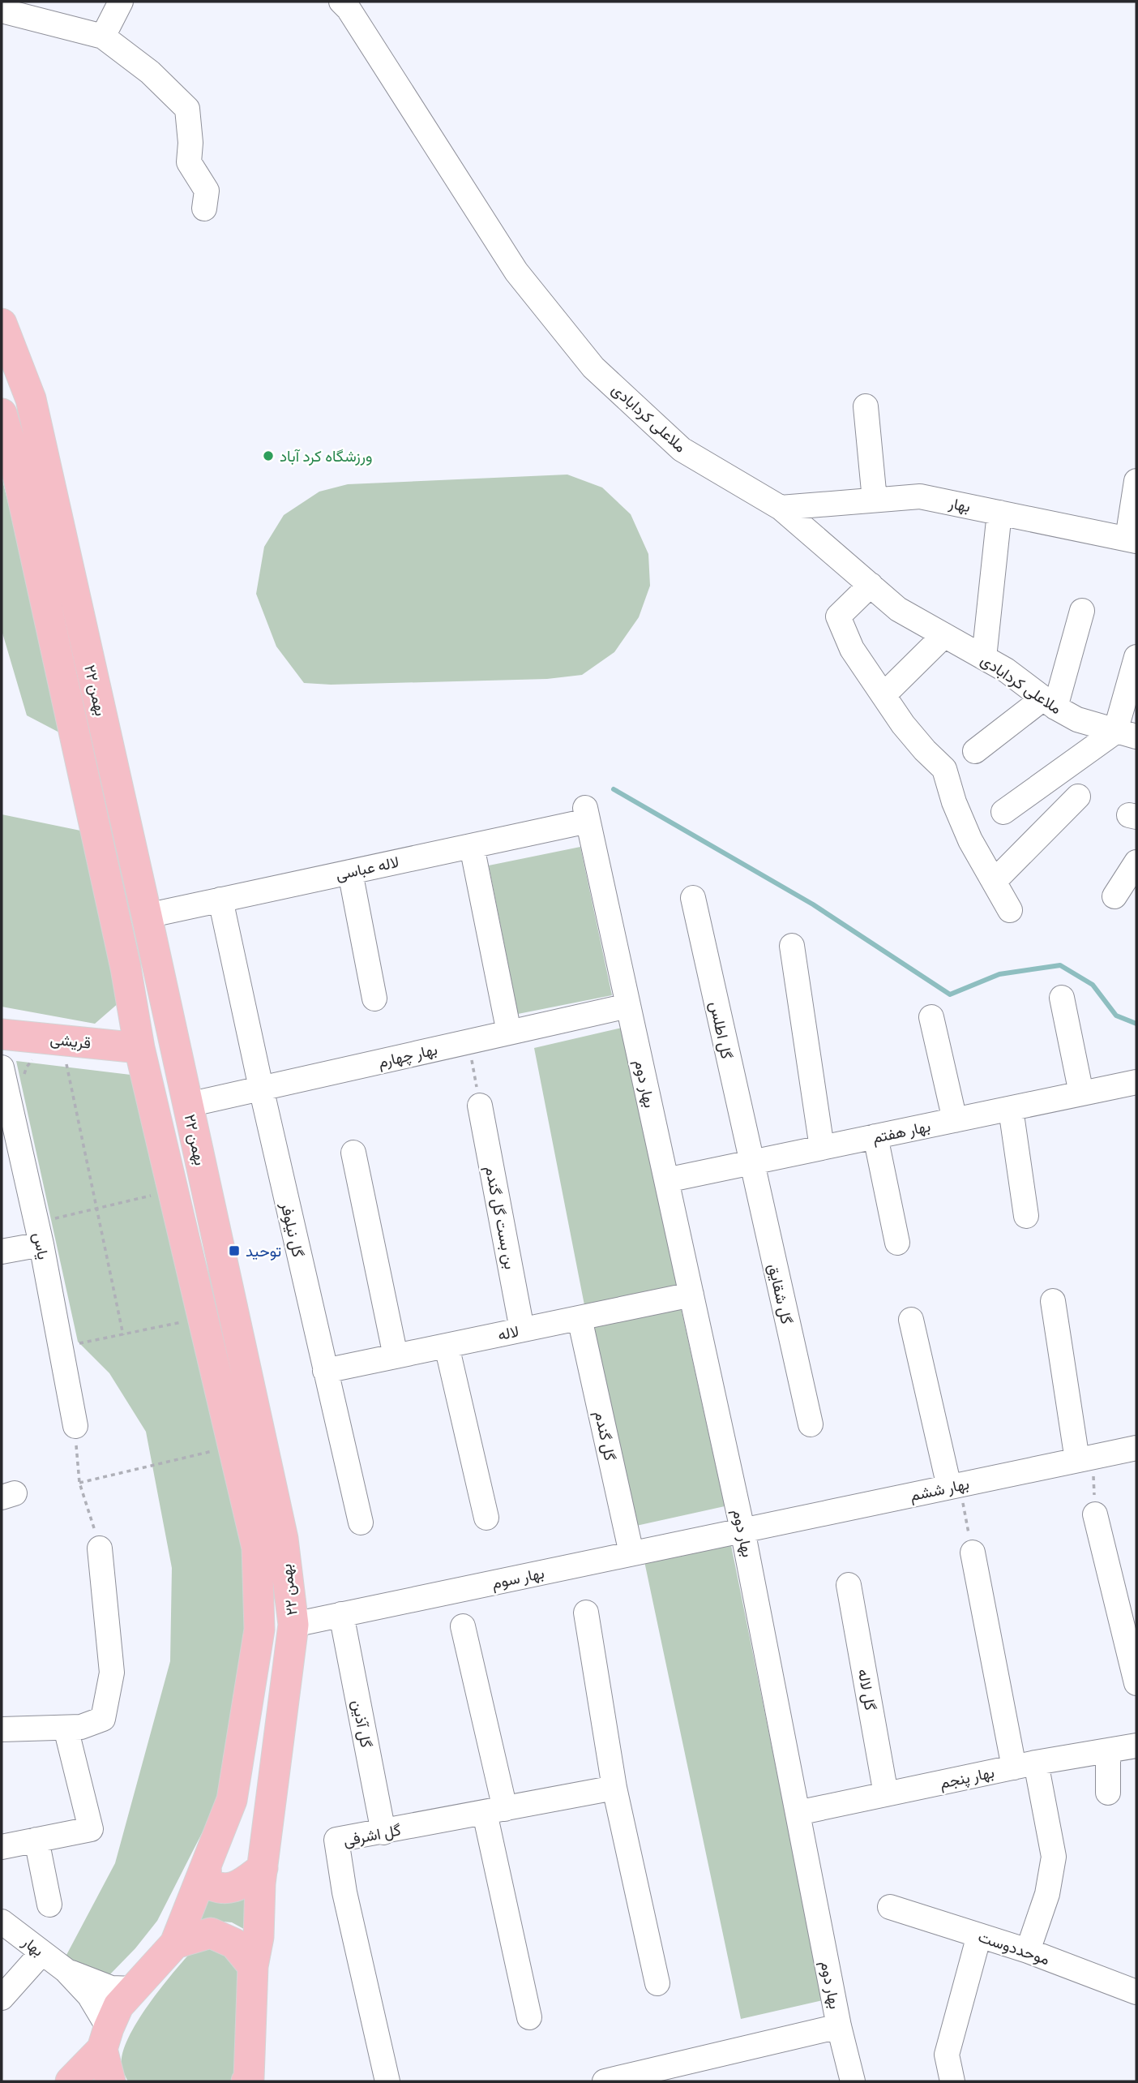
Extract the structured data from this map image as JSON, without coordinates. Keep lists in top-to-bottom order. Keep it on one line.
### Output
{"streets":{"main road":["۲۲ بهمن","قریشی"],"street":["ملاعلی کردابادی","بهار","لاله عباسی","گل اطلس","بهار چهارم","بهار دوم","بهار هفتم","بن بست گل گندم","گل نیلوفر","یاس","گل شقایق","لاله","گل گندم","بهار ششم","بهار سوم","گل لاله","گل آذین","بهار پنجم","گل اشرفی","موحددوست"]},"crossings":[["ملاعلی کردابادی","بهار"],["۲۲ بهمن","لاله عباسی"],["۲۲ بهمن","قریشی"],["۲۲ بهمن","بهار چهارم"],["۲۲ بهمن","بهار سوم"],["لاله عباسی","بهار دوم"],["لاله عباسی","گل نیلوفر"],["گل اطلس","بهار هفتم"],["گل اطلس","گل شقایق"],["بهار چهارم","بهار دوم"],["بهار چهارم","گل نیلوفر"],["بهار دوم","بهار هفتم"],["بهار دوم","لاله"],["بهار دوم","بهار ششم"],["بهار دوم","بهار سوم"],["بهار دوم","بهار پنجم"],["بهار هفتم","گل شقایق"],["بن بست گل گندم","لاله"],["گل نیلوفر","لاله"],["لاله","گل گندم"],["گل گندم","بهار سوم"],["بهار ششم","بهار سوم"],["بهار سوم","گل آذین"],["گل لاله","بهار پنجم"],["گل آذین","گل اشرفی"]],"places":{"other":["ورزشگاه کرد آباد"],"transit":["توحید"]}}
